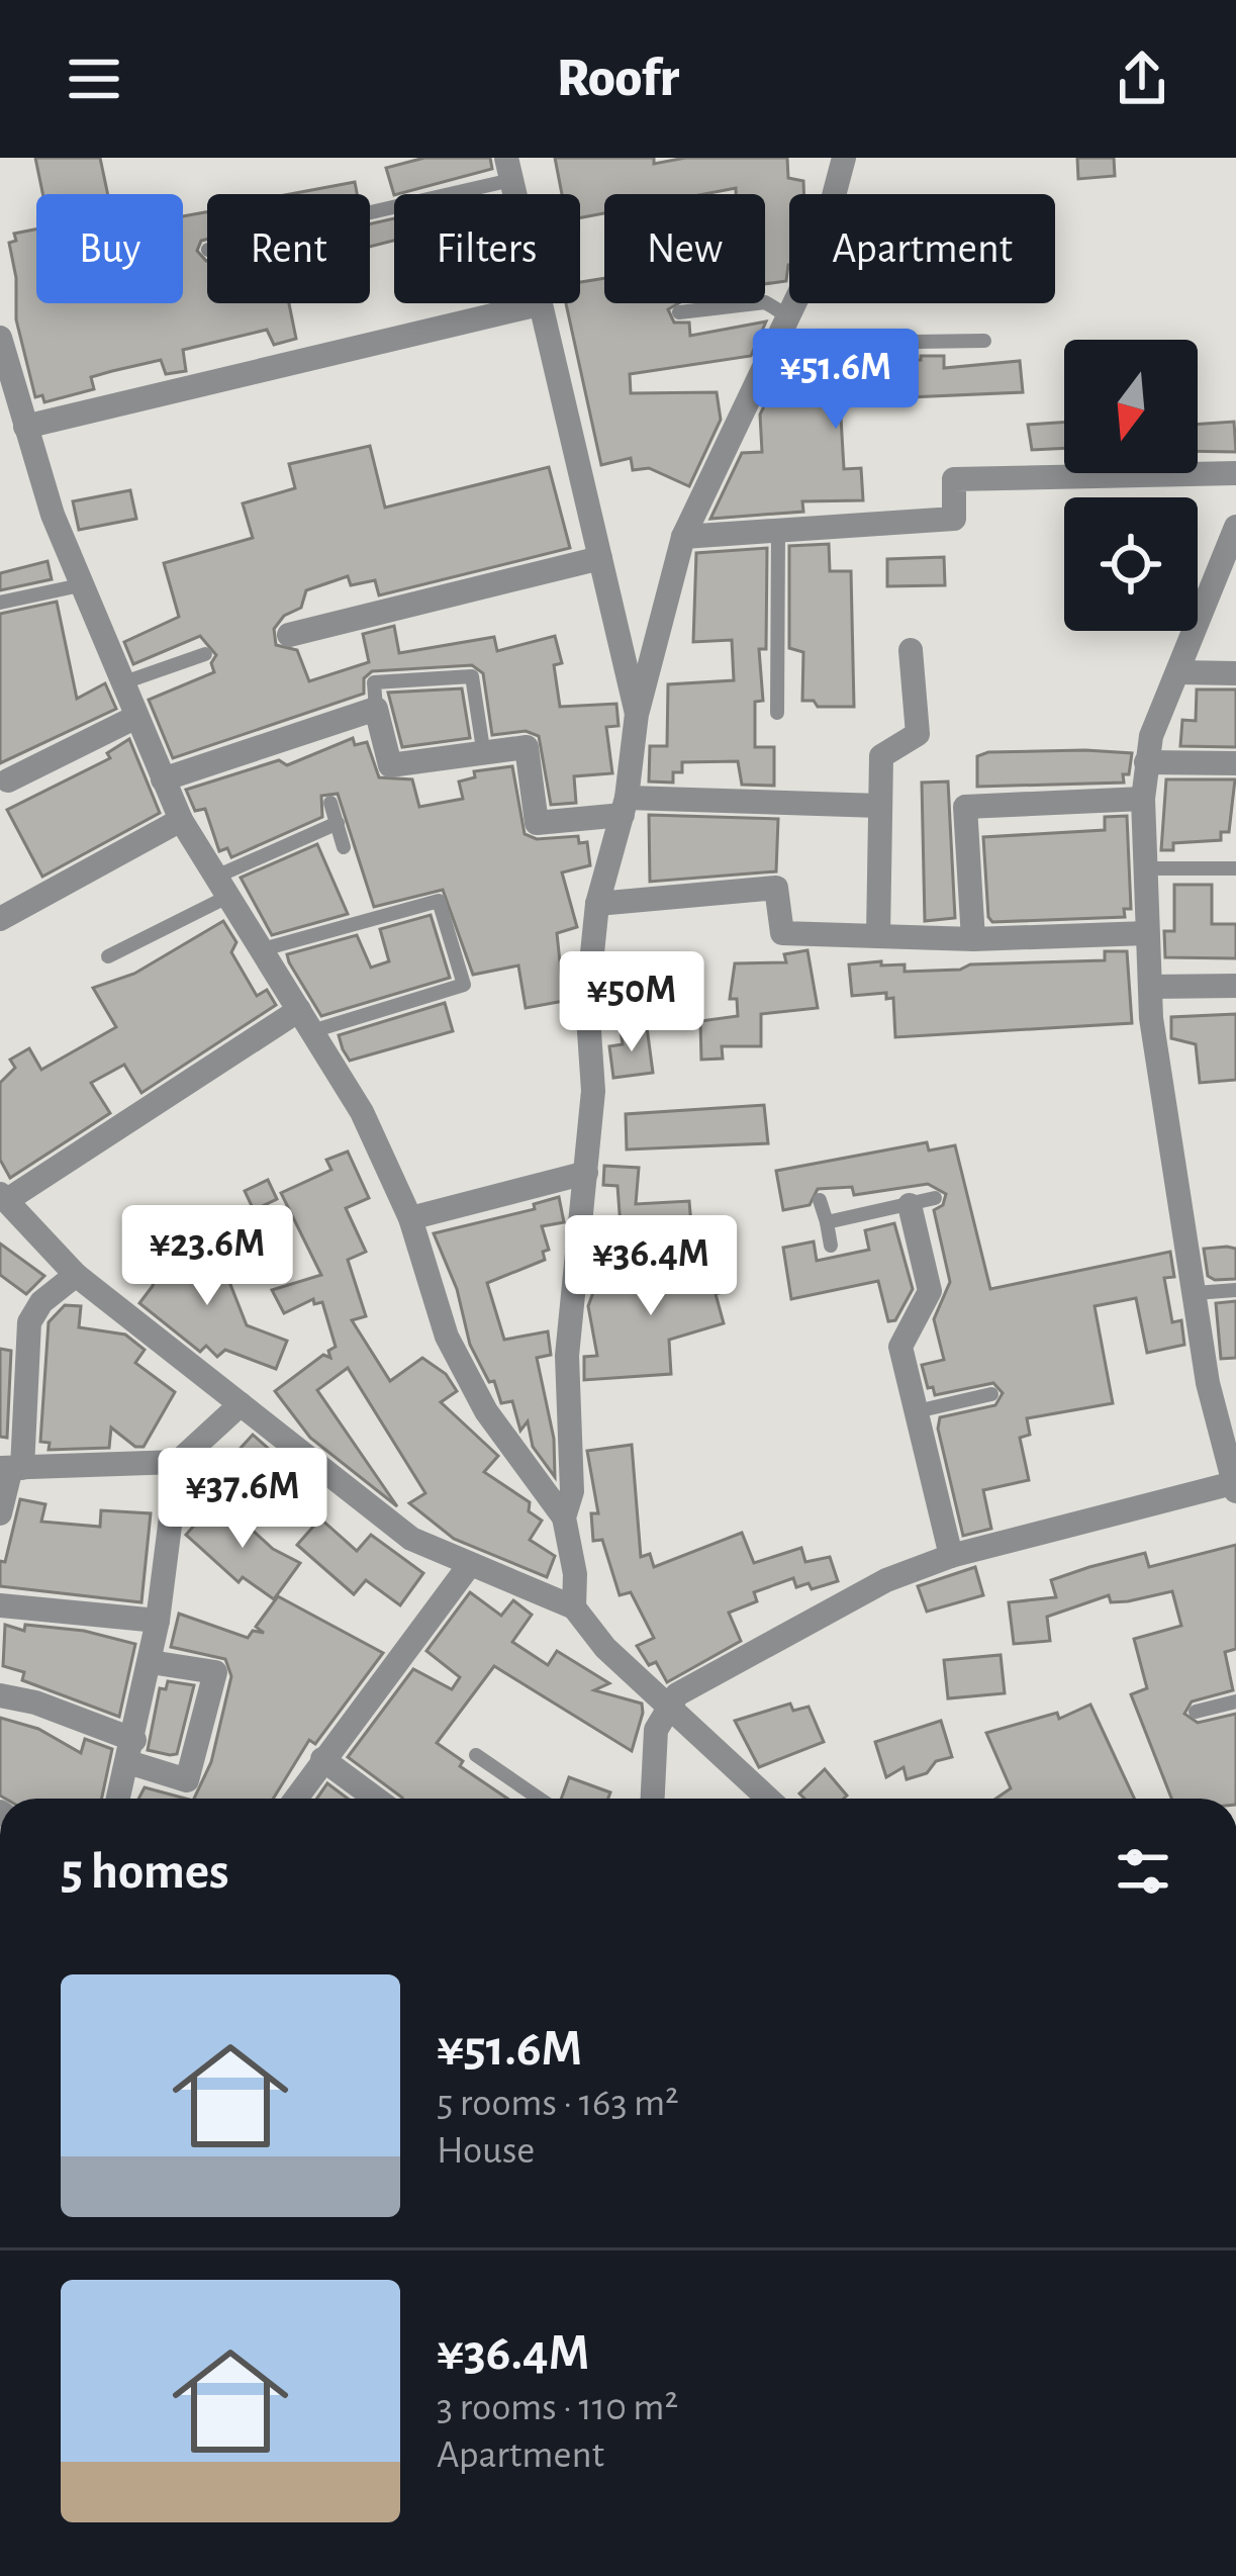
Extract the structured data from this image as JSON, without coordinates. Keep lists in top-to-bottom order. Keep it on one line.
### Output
{"north":"bottom","page":{"header":"Roofr","chip":["Buy","Rent","Filters","New","Apartment"],"price":["¥51.6M","¥50M","¥23.6M","¥36.4M","¥37.6M"],"heading":"5 homes","list":[{"name":"¥51.6M","note":"5 rooms · 163 m² · House"},{"name":"¥36.4M","note":"3 rooms · 110 m² · Apartment"}]}}
